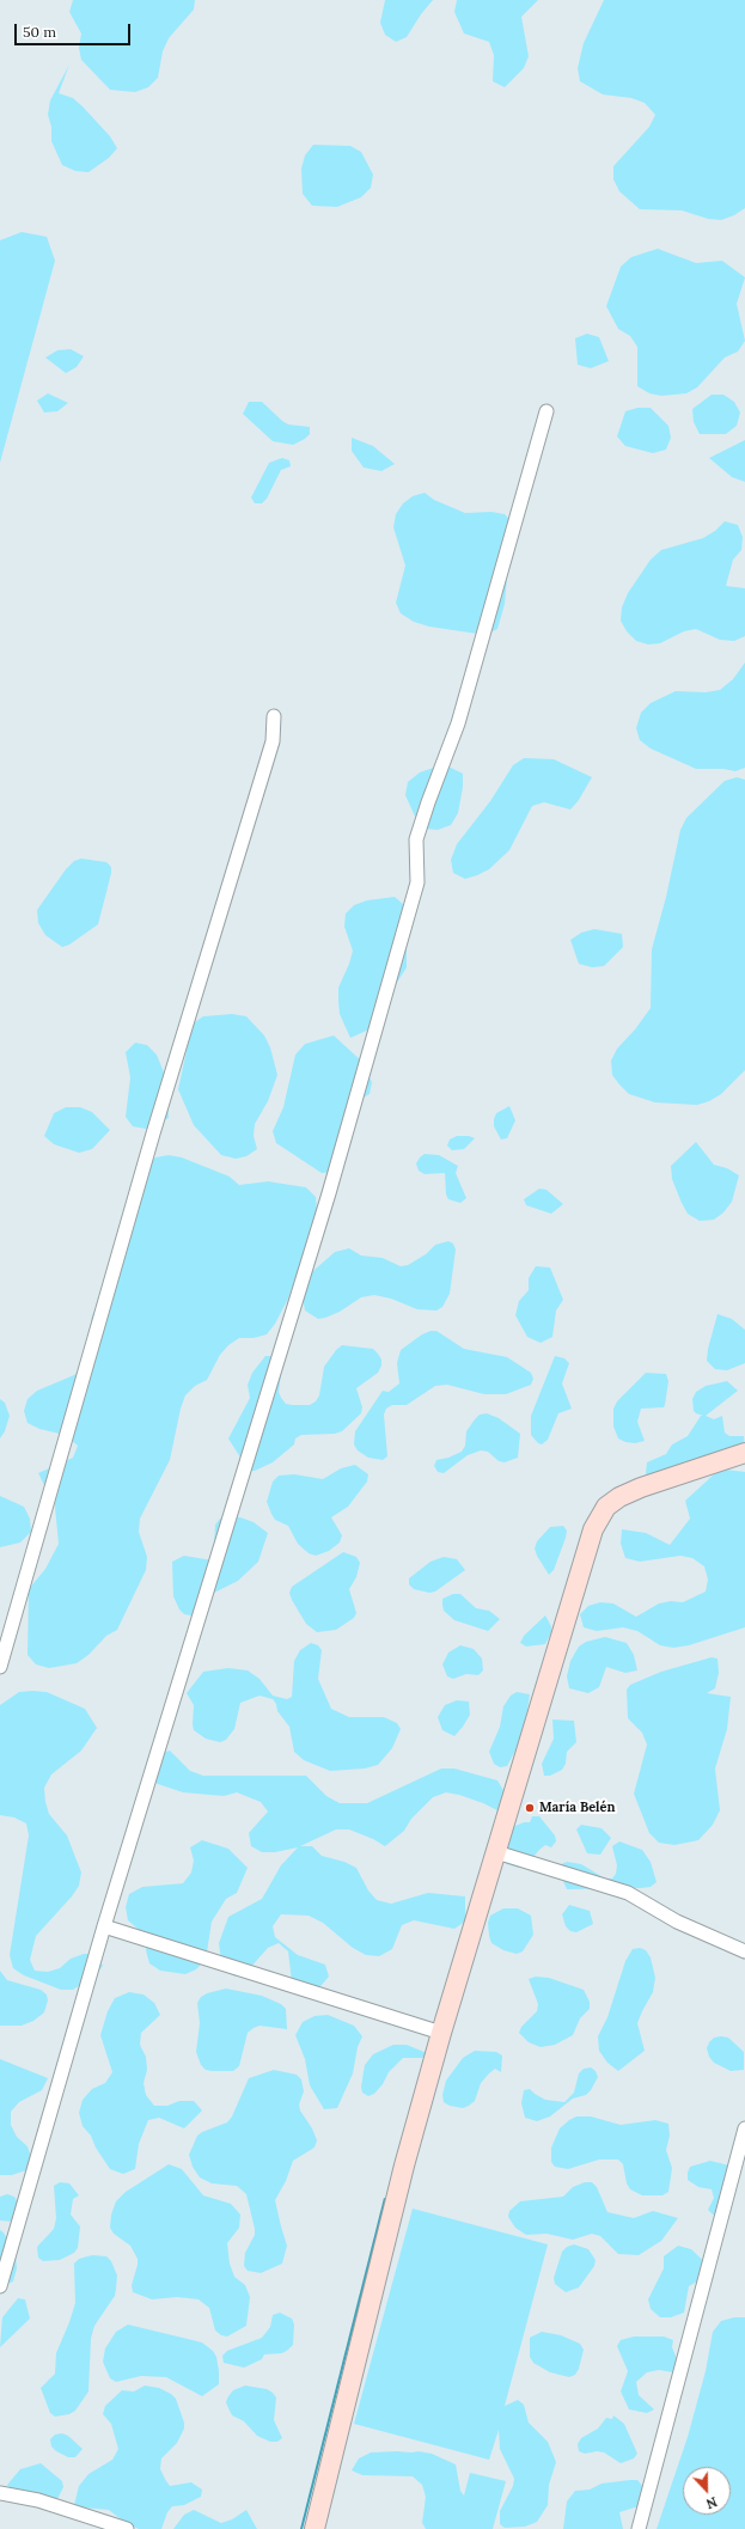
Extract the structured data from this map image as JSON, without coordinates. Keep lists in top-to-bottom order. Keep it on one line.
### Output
{"places":["María Belén"],"scale_bar":"50 m","north":"bottom"}
